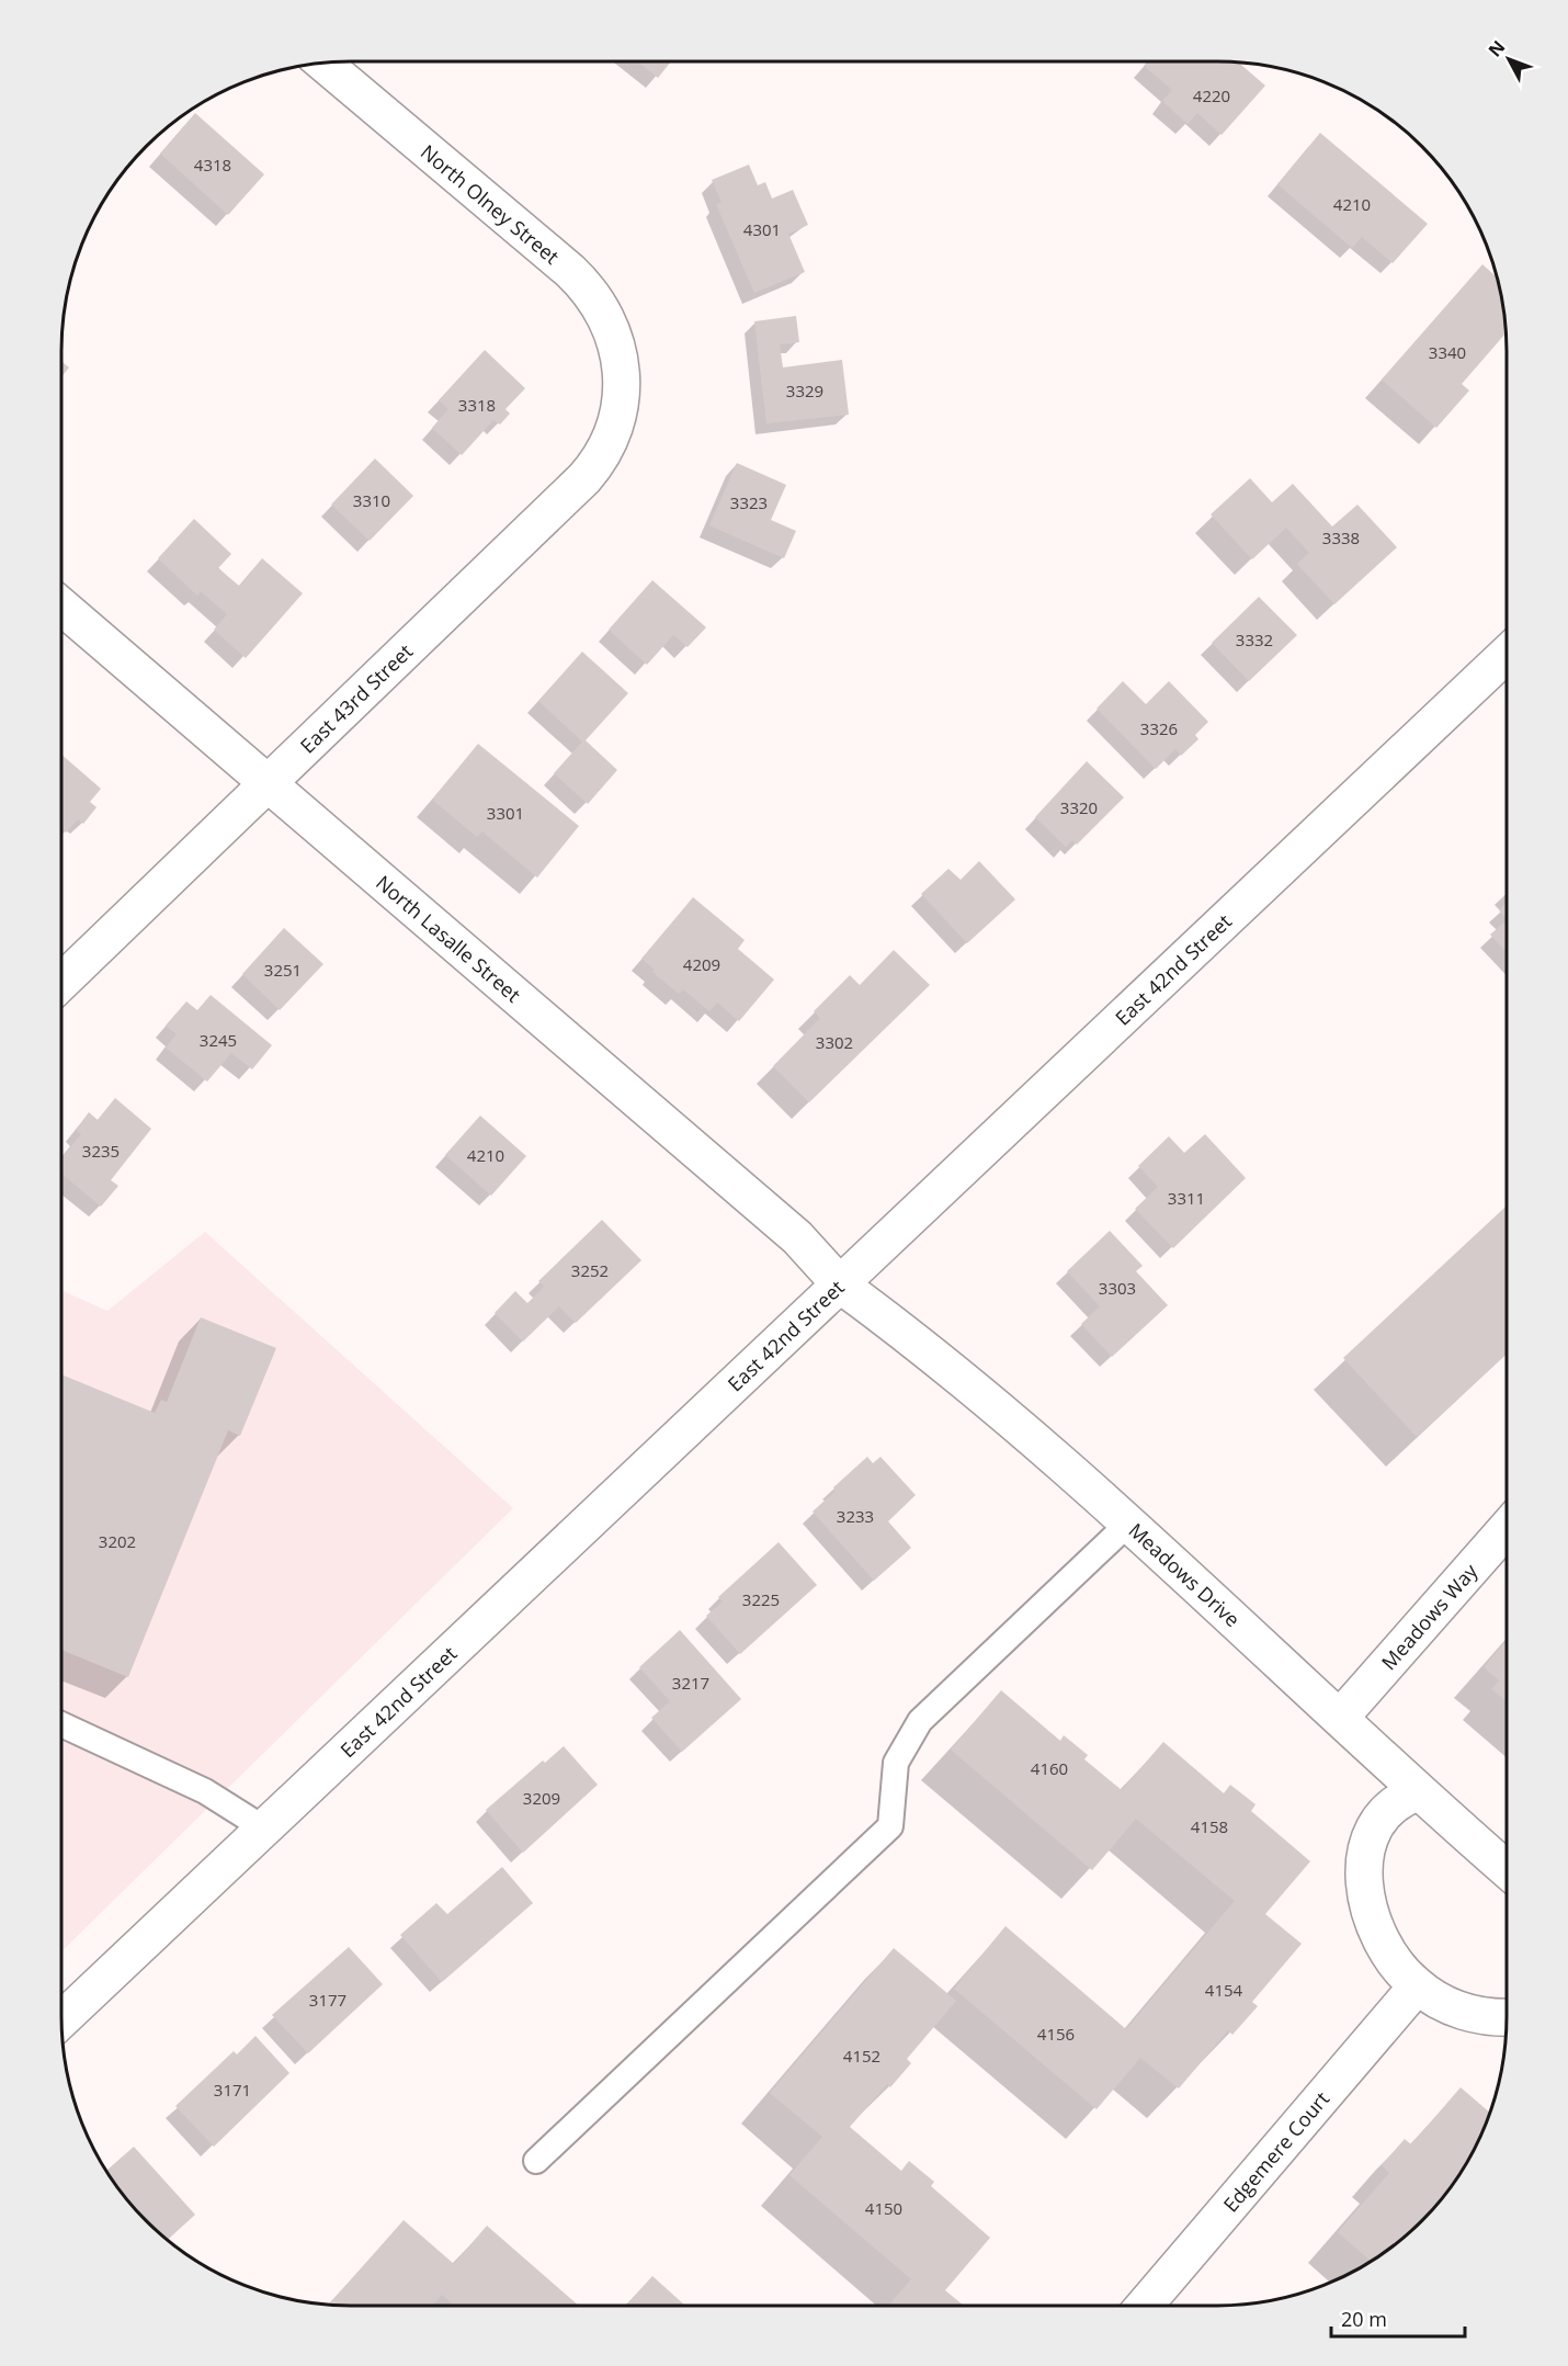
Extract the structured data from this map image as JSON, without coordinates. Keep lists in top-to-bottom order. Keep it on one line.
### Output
{"streets":{"street":["North Olney Street","East 43rd Street","North Lasalle Street","East 42nd Street","Meadows Drive","Meadows Way","Edgemere Court"]},"crossings":[["North Olney Street","East 43rd Street"],["East 43rd Street","North Lasalle Street"],["North Lasalle Street","East 42nd Street"],["North Lasalle Street","Meadows Drive"],["East 42nd Street","Meadows Drive"],["Meadows Drive","Meadows Way"]],"house_numbers":["4220","4318","4210","4301","3340","3329","3318","3310","3323","3338","3332","3326","3320","3301","4209","3251","3245","3302","3235","4210","3311","3252","3303","3233","3202","3225","3217","4160","3209","4158","4154","3177","4156","4152","3171","4150"],"scale_bar":"20 m","north":"top left"}
